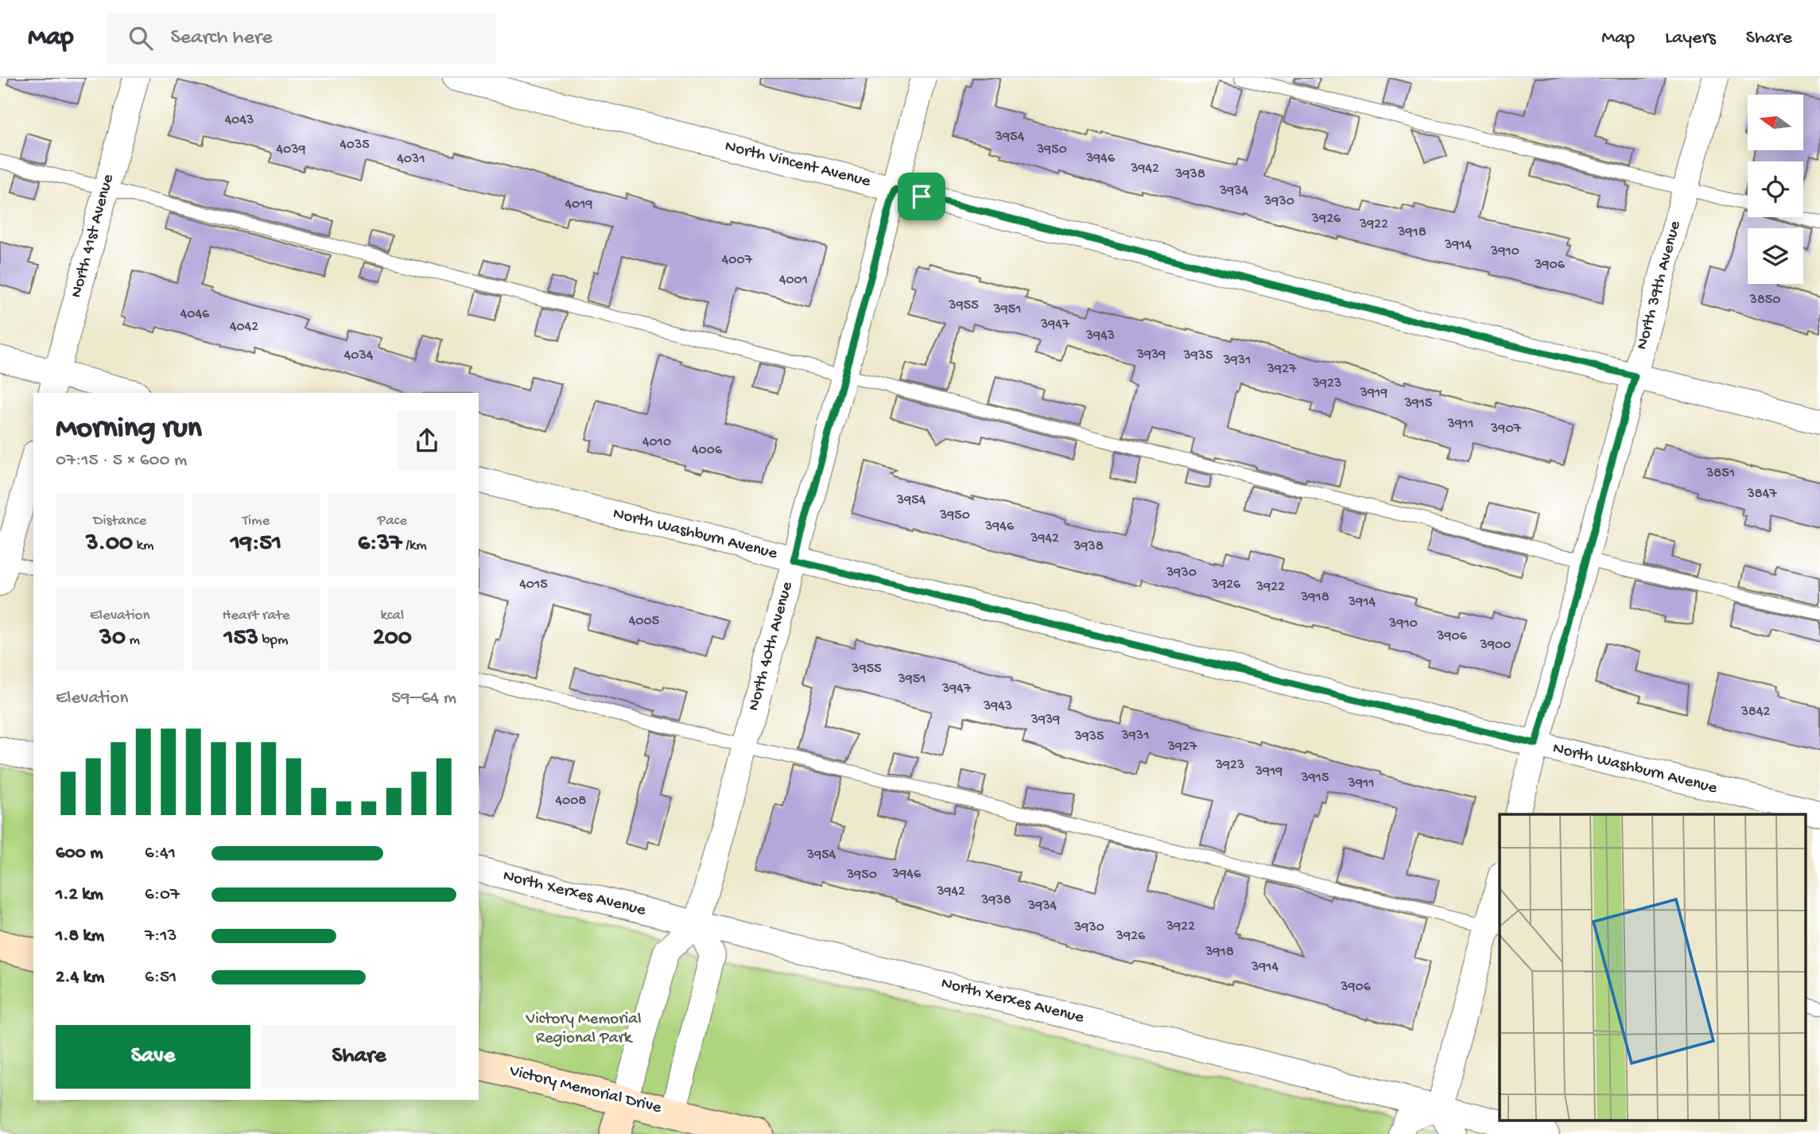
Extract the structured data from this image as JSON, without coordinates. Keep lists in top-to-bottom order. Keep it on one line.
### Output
{"streets":{"street":["North Vincent Avenue","North 41st Avenue","North 39th Avenue","North Washburn Avenue","North 40th Avenue","North Xerxes Avenue","Victory Memorial Drive"]},"crossings":[["North Vincent Avenue","North 39th Avenue"],["North Vincent Avenue","North 40th Avenue"],["North 39th Avenue","North Washburn Avenue"],["North Washburn Avenue","North 40th Avenue"],["North 40th Avenue","North Xerxes Avenue"]],"parks":["Victory Memorial Regional Park"],"house_numbers":["4043","3954","4035","4039","3950","3946","4031","3942","3938","3934","3930","4019","3926","3922","3918","3914","3910","4007","3906","4001","3850","3955","3951","4046","3947","4042","3943","3939","4034","3935","3931","3927","3923","3919","3915","3911","3907","4010","4006","3851","3847","3954","3950","3946","3942","3938","3930","4015","3926","3922","3918","3914","4005","3910","3906","3900","3955","3951","3947","3943","3842","3939","3931","3935","3927","3923","3919","3915","3911","4008","3954","3946","3950","3942","3938","3934","3922","3930","3926","3918","3914","3906"],"north":"left","page":{"header":"Map","search":"Search here","nav":["Map","Layers","Share"],"heading":["Morning run","07:15 · 5 × 600 m"],"stats":[["Distance","3.00 km"],["Time","19:51"],["Pace","6:37 /km"],["Elevation","30 m"],["Heart rate","153 bpm"],["kcal","200"]],"chart":["Elevation","59–64 m"],"list":[{"name":"600 m","note":"6:41"},{"name":"1.2 km","note":"6:07"},{"name":"1.8 km","note":"7:13"},{"name":"2.4 km","note":"6:51"}],"buttons":["Save","Share"]}}
